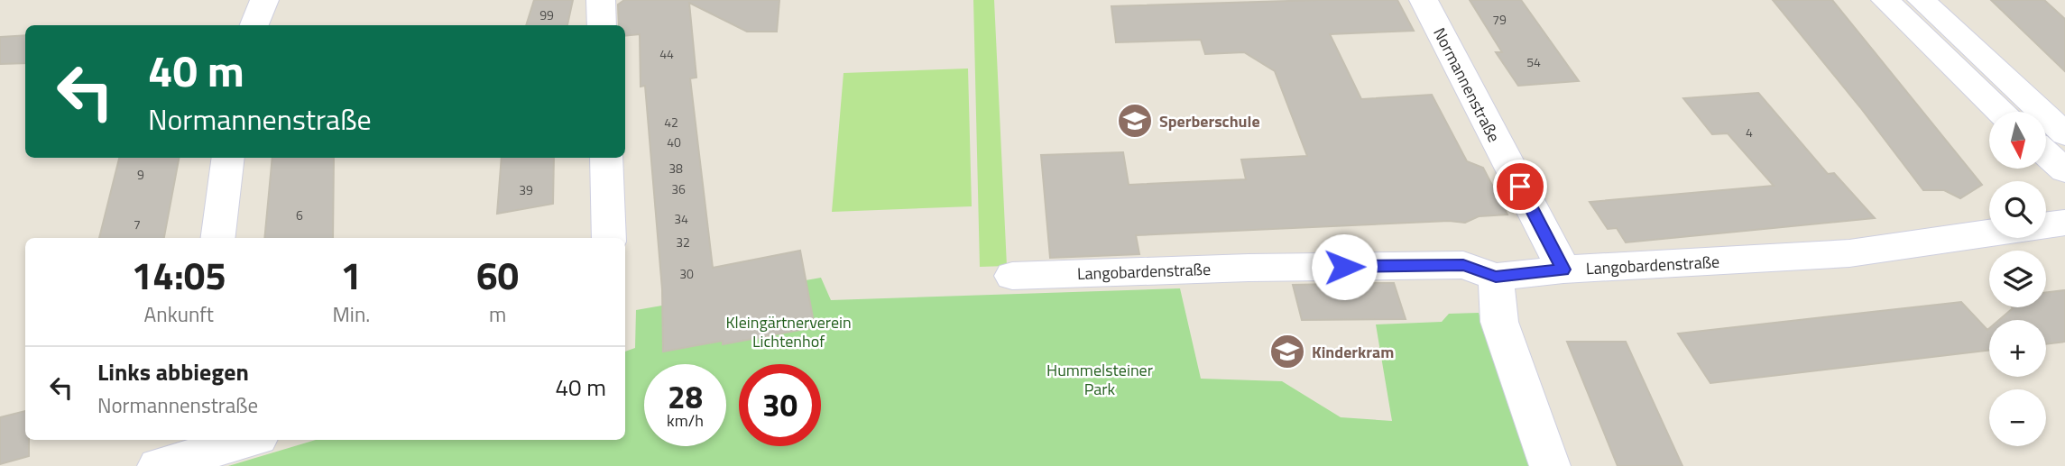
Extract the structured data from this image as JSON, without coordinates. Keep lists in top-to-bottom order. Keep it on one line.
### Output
{"streets":{"street":["Normannenstraße","Langobardenstraße"]},"crossings":[["Normannenstraße","Langobardenstraße"]],"parks":["Kleingärtnerverein Lichtenhof","Hummelsteiner Park"],"places":{"school or university":["Sperberschule","Kinderkram"]},"house_numbers":["99","79","44","54","42","4","40","38","9","36","39","6","34","7","32","30"],"north":"bottom","page":{"turn":["40 m","Normannenstraße"],"map_buttons":["+","−"],"eta":["14:05","Ankunft","1","Min.","60","m"],"list":[{"name":"Links abbiegen","note":"Normannenstraße","value":"40 m"}],"speed":"28 km/h","limit":"30"}}
